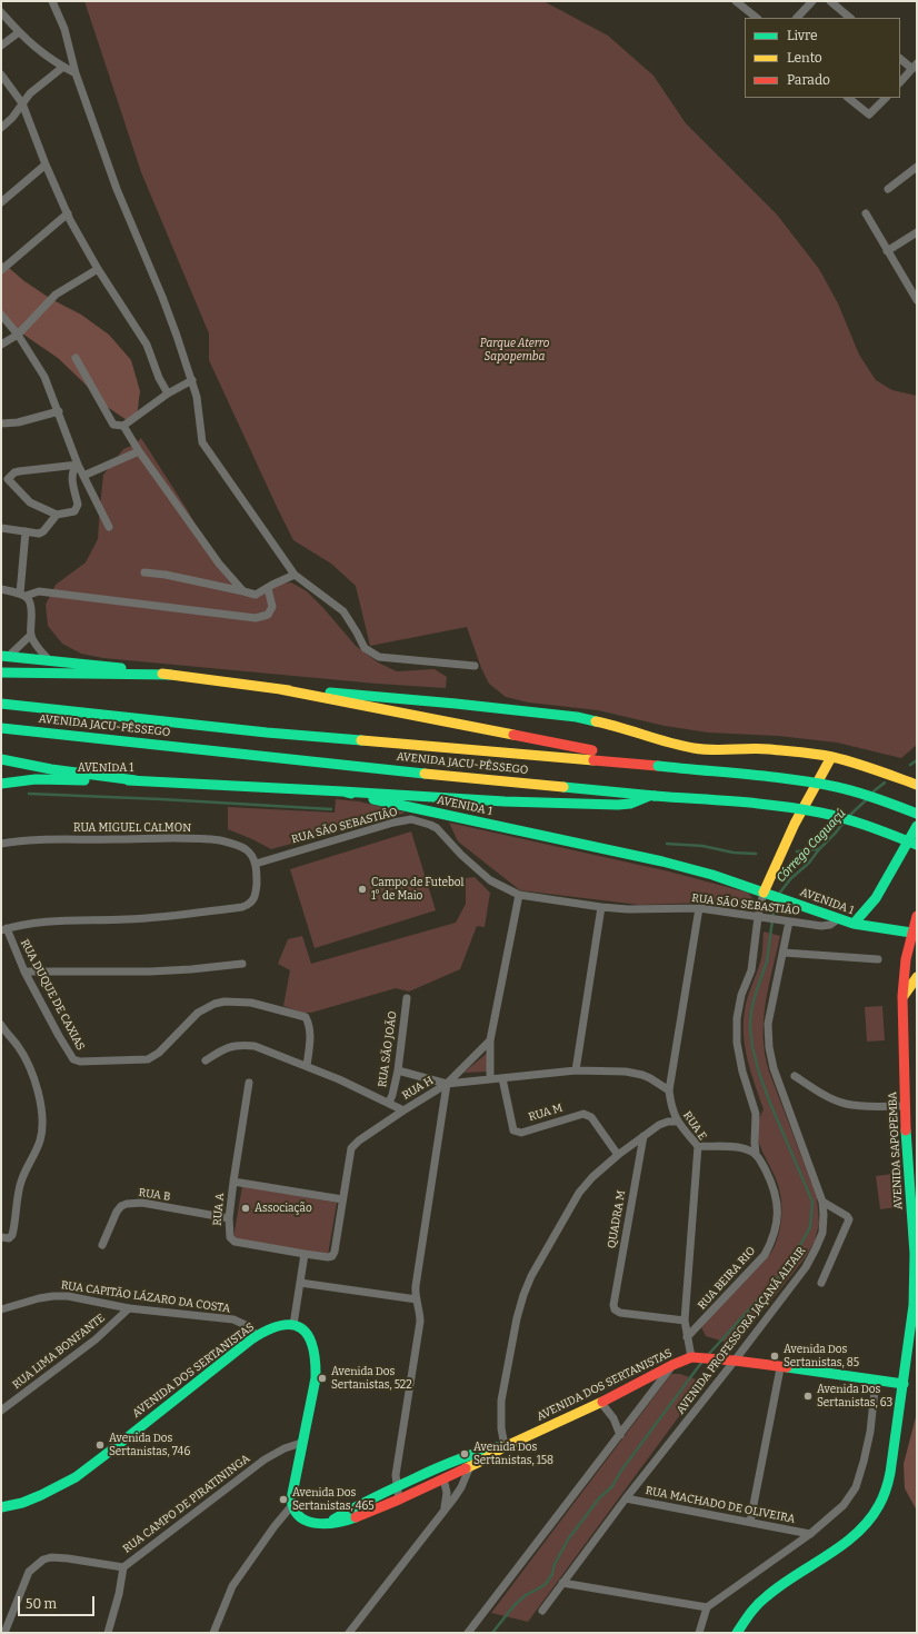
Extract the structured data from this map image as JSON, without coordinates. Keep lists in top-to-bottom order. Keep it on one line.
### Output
{"streets":{"main road":["AVENIDA JACU-PÊSSEGO","AVENIDA 1","AVENIDA SAPOPEMBA","AVENIDA DOS SERTANISTAS"],"street":["RUA SÃO SEBASTIÃO","RUA MIGUEL CALMON","RUA DUQUE DE CAXIAS","RUA SÃO JOÃO","RUA H","RUA M","RUA E","RUA B","RUA A","QUADRA M","RUA BEIRA RIO","RUA CAPITÃO LÁZARO DA COSTA","AVENIDA PROFESSORA JAÇANÃ ALTAIR","RUA LIMA BONFANTE","RUA CAMPO DE PIRATININGA","RUA MACHADO DE OLIVEIRA"]},"crossings":[["AVENIDA 1","RUA SÃO SEBASTIÃO"],["AVENIDA 1","AVENIDA SAPOPEMBA"],["AVENIDA 1","RUA BEIRA RIO"],["RUA SÃO SEBASTIÃO","RUA MIGUEL CALMON"],["RUA SÃO SEBASTIÃO","RUA E"],["RUA SÃO SEBASTIÃO","RUA BEIRA RIO"],["RUA SÃO SEBASTIÃO","AVENIDA PROFESSORA JAÇANÃ ALTAIR"],["RUA H","RUA M"],["RUA H","RUA E"],["RUA H","RUA A"],["RUA E","QUADRA M"],["RUA E","RUA BEIRA RIO"],["RUA E","AVENIDA DOS SERTANISTAS"],["AVENIDA SAPOPEMBA","AVENIDA DOS SERTANISTAS"],["RUA B","RUA A"],["RUA CAPITÃO LÁZARO DA COSTA","RUA LIMA BONFANTE"],["RUA CAPITÃO LÁZARO DA COSTA","AVENIDA DOS SERTANISTAS"],["AVENIDA PROFESSORA JAÇANÃ ALTAIR","AVENIDA DOS SERTANISTAS"],["AVENIDA PROFESSORA JAÇANÃ ALTAIR","RUA MACHADO DE OLIVEIRA"]],"water":["Córrego Caguaçú"],"parks":["Parque Aterro Sapopemba"],"places":["Campo de Futebol 1° de Maio","Associação","Avenida Dos Sertanistas, 85","Avenida Dos Sertanistas, 522","Avenida Dos Sertanistas, 63","Avenida Dos Sertanistas, 746","Avenida Dos Sertanistas, 158","Avenida Dos Sertanistas, 465"],"legend":["Livre","Lento","Parado"],"scale_bar":"50 m"}
